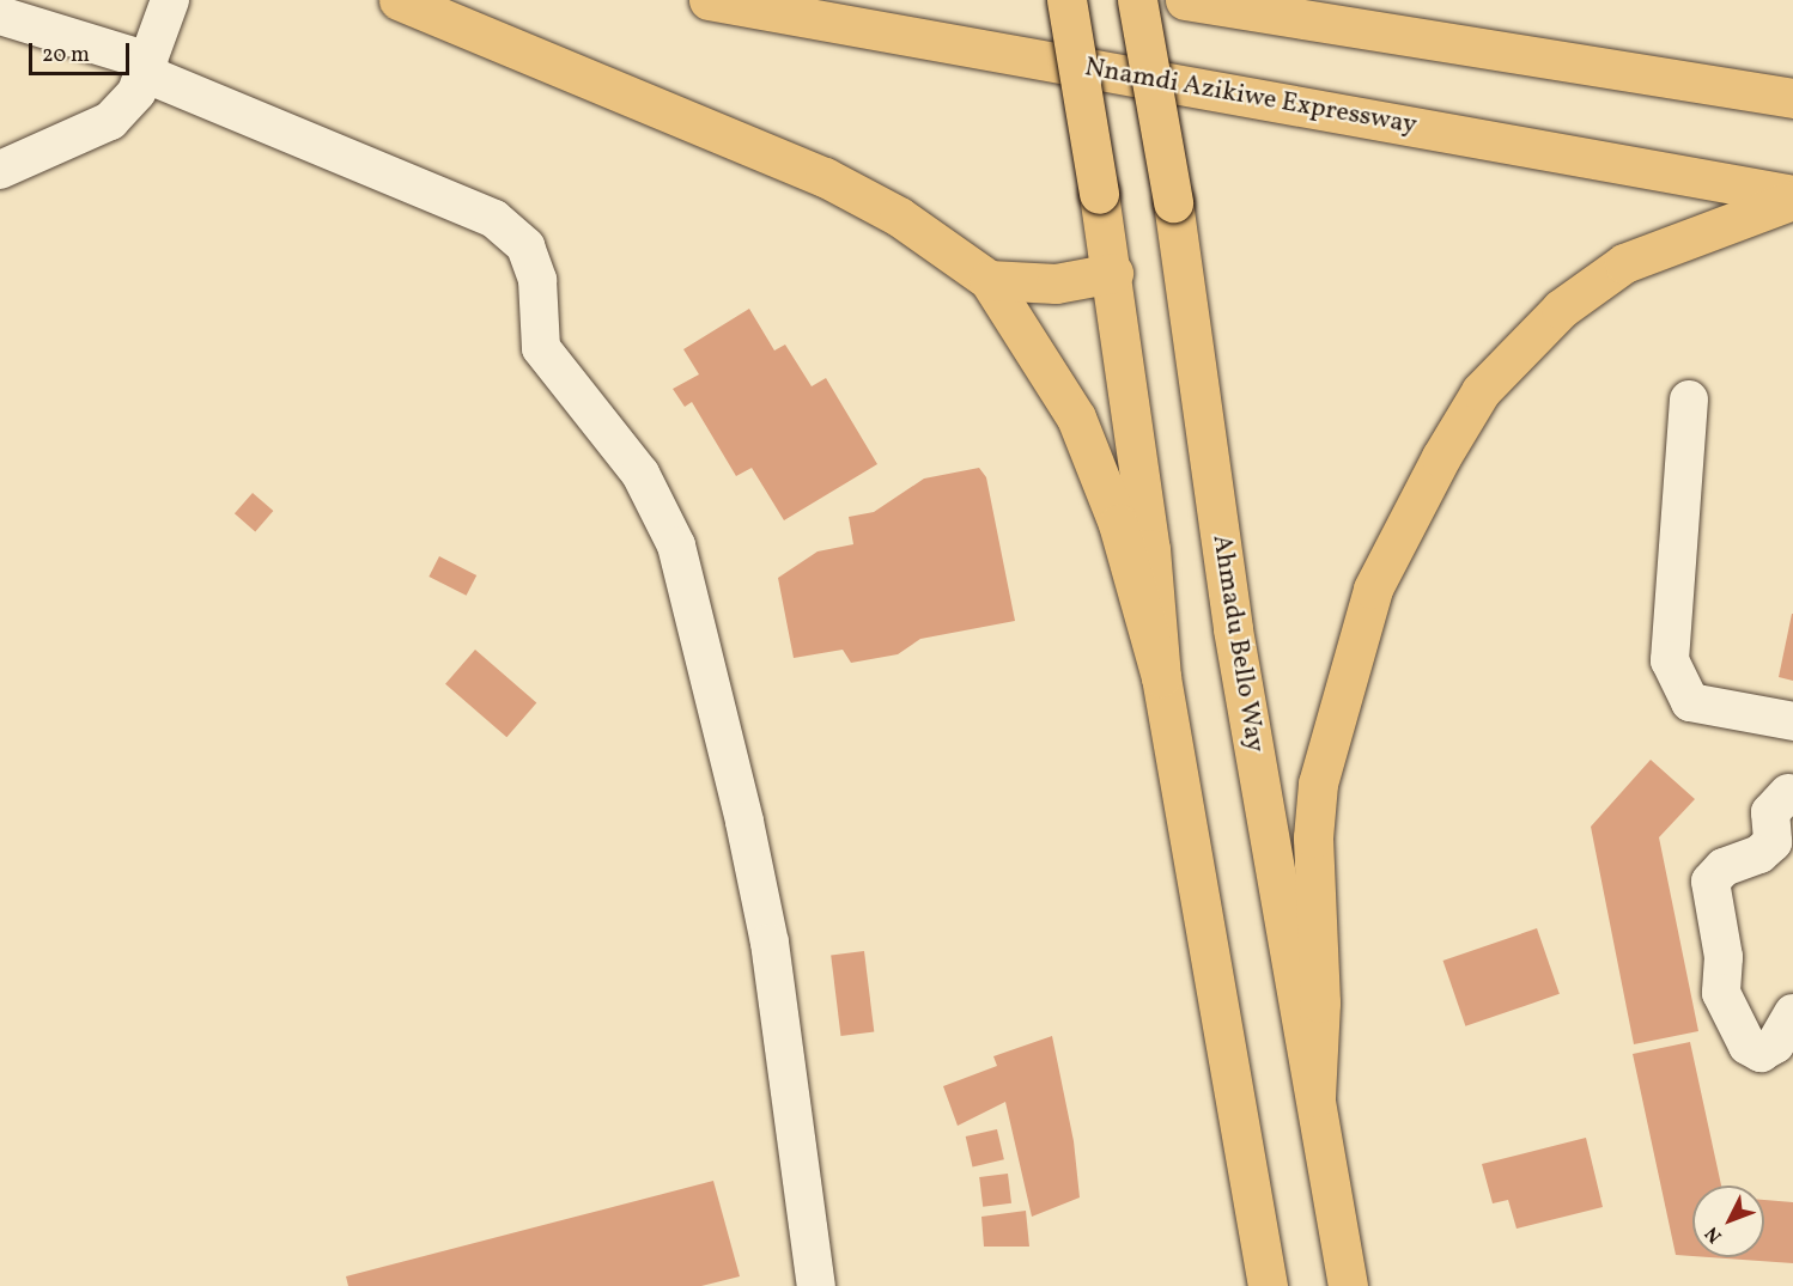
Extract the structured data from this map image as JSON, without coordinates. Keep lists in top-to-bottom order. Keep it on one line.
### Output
{"streets":{"main road":["Nnamdi Azikiwe Expressway","Ahmadu Bello Way"]},"scale_bar":"20 m","north":"bottom left"}
